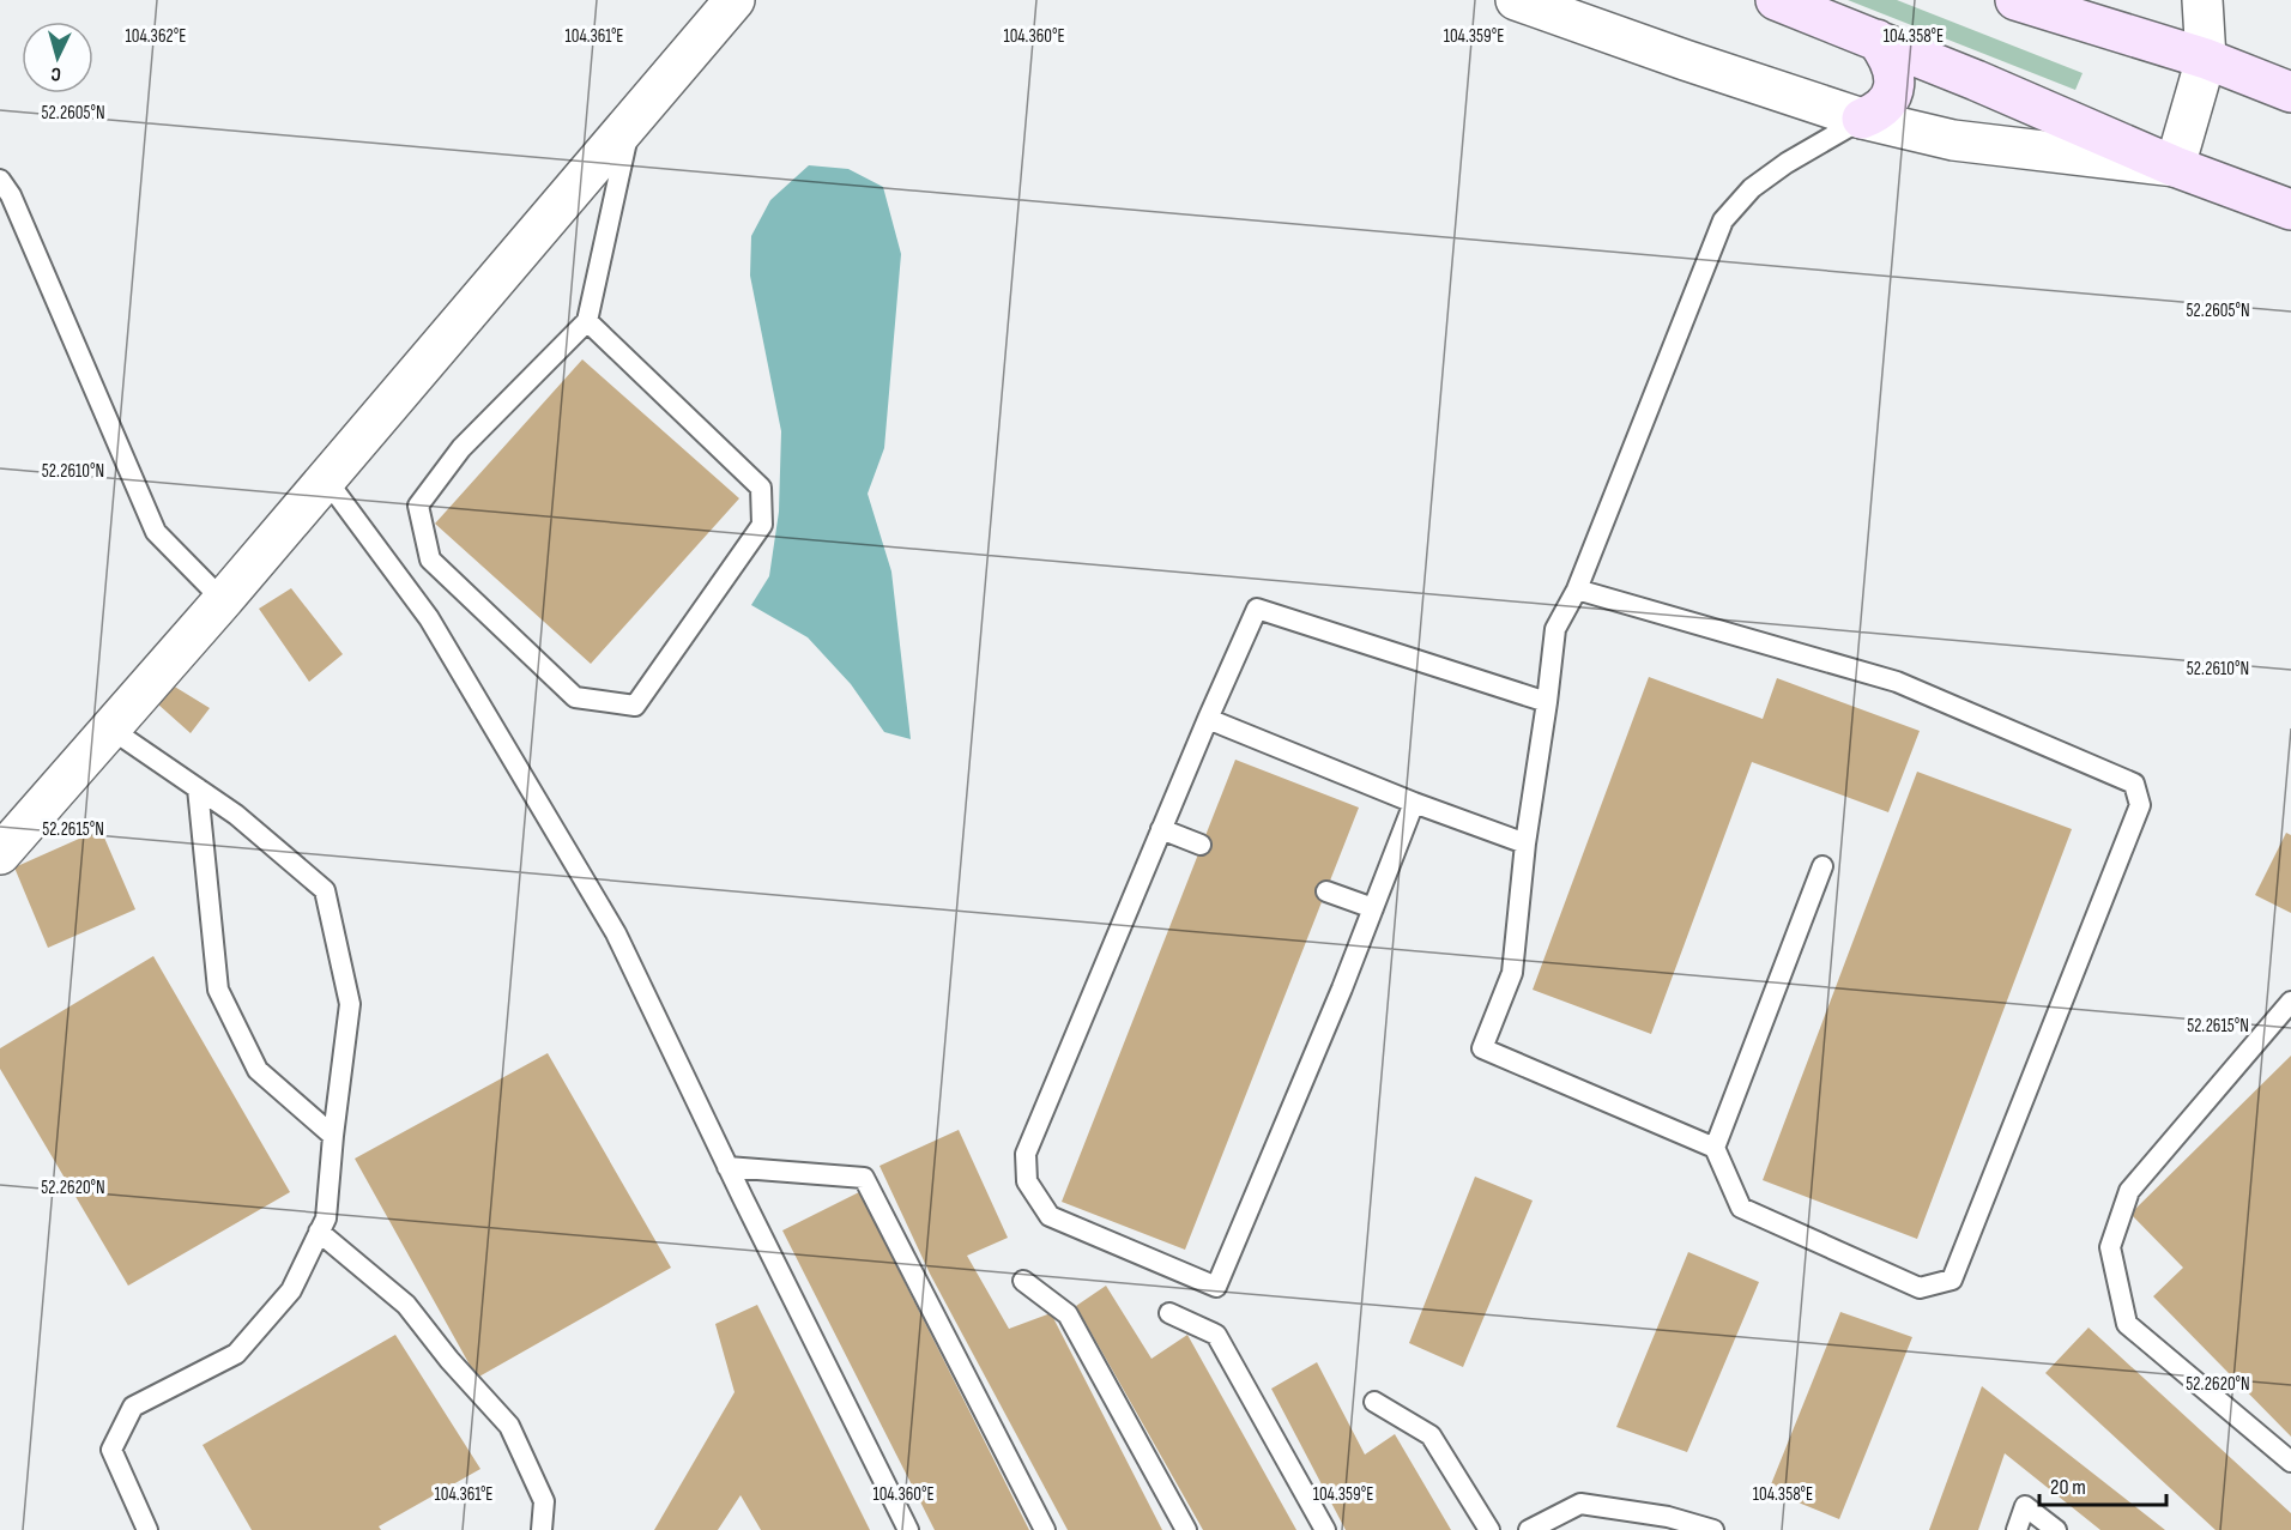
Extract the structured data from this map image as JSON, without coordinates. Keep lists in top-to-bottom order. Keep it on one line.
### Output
{"scale_bar":"20 m","north":"bottom","coordinates":["104.362°E","104.361°E","104.360°E","104.359°E","104.358°E","52.2605°N","52.2610°N","52.2615°N","52.2620°N"]}
